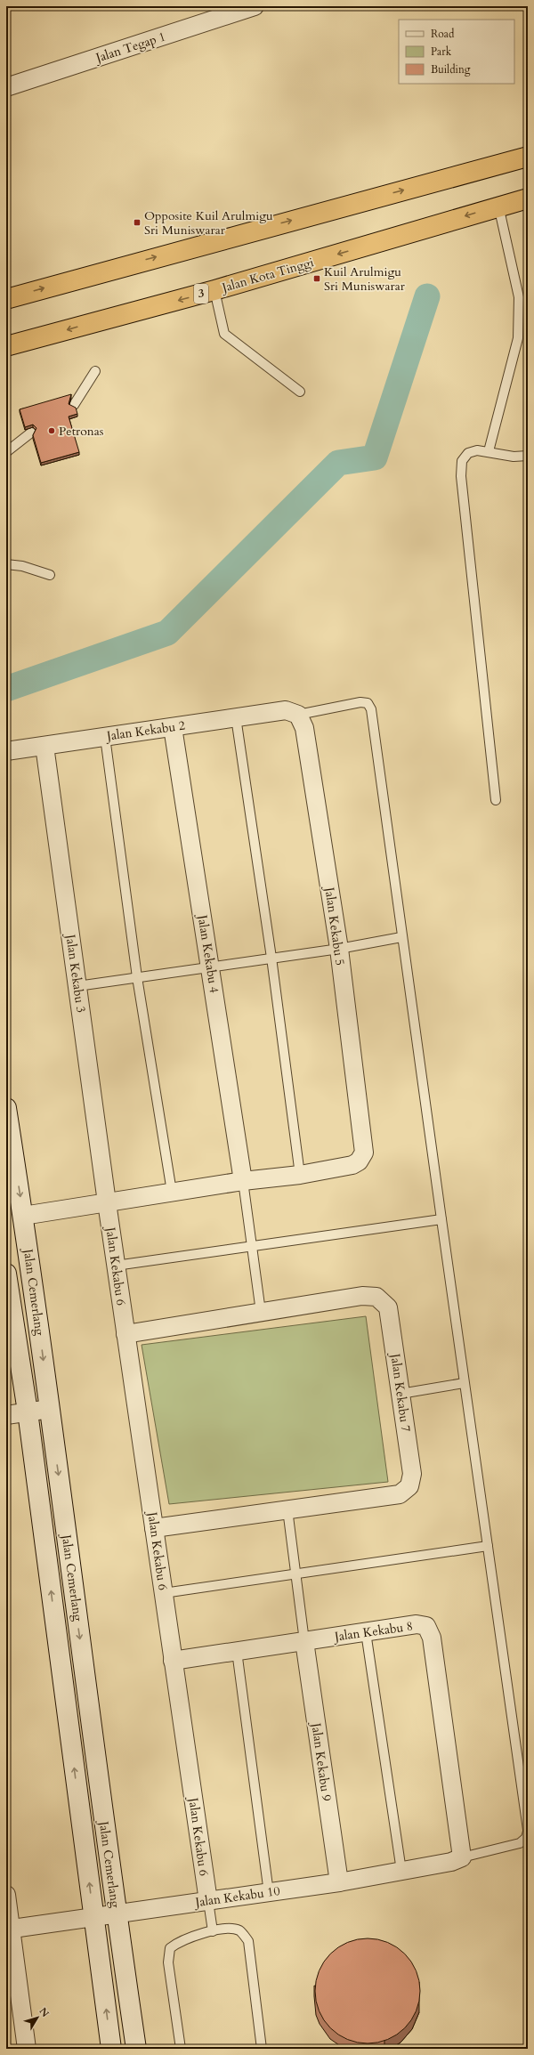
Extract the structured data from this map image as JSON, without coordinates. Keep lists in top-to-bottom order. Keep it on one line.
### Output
{"streets":{"highway":["Jalan Kota Tinggi","3"],"main road":["Jalan Cemerlang"],"street":["Jalan Tegap 1","Jalan Kekabu 2","Jalan Kekabu 5","Jalan Kekabu 4","Jalan Kekabu 3","Jalan Kekabu 6","Jalan Kekabu 7","Jalan Kekabu 8","Jalan Kekabu 9","Jalan Kekabu 10"]},"crossings":[["Jalan Kekabu 2","Jalan Kekabu 5"],["Jalan Kekabu 2","Jalan Kekabu 4"],["Jalan Kekabu 2","Jalan Kekabu 3"],["Jalan Kekabu 3","Jalan Kekabu 6"],["Jalan Kekabu 6","Jalan Kekabu 7"],["Jalan Kekabu 6","Jalan Kekabu 8"],["Jalan Kekabu 6","Jalan Kekabu 10"],["Jalan Cemerlang","Jalan Kekabu 10"],["Jalan Kekabu 8","Jalan Kekabu 9"],["Jalan Kekabu 8","Jalan Kekabu 10"],["Jalan Kekabu 9","Jalan Kekabu 10"]],"places":{"transit":["Opposite Kuil Arulmigu Sri Muniswarar","Kuil Arulmigu Sri Muniswarar"],"other":["Petronas"]},"legend":["Road","Park","Building"],"north":"top right"}
